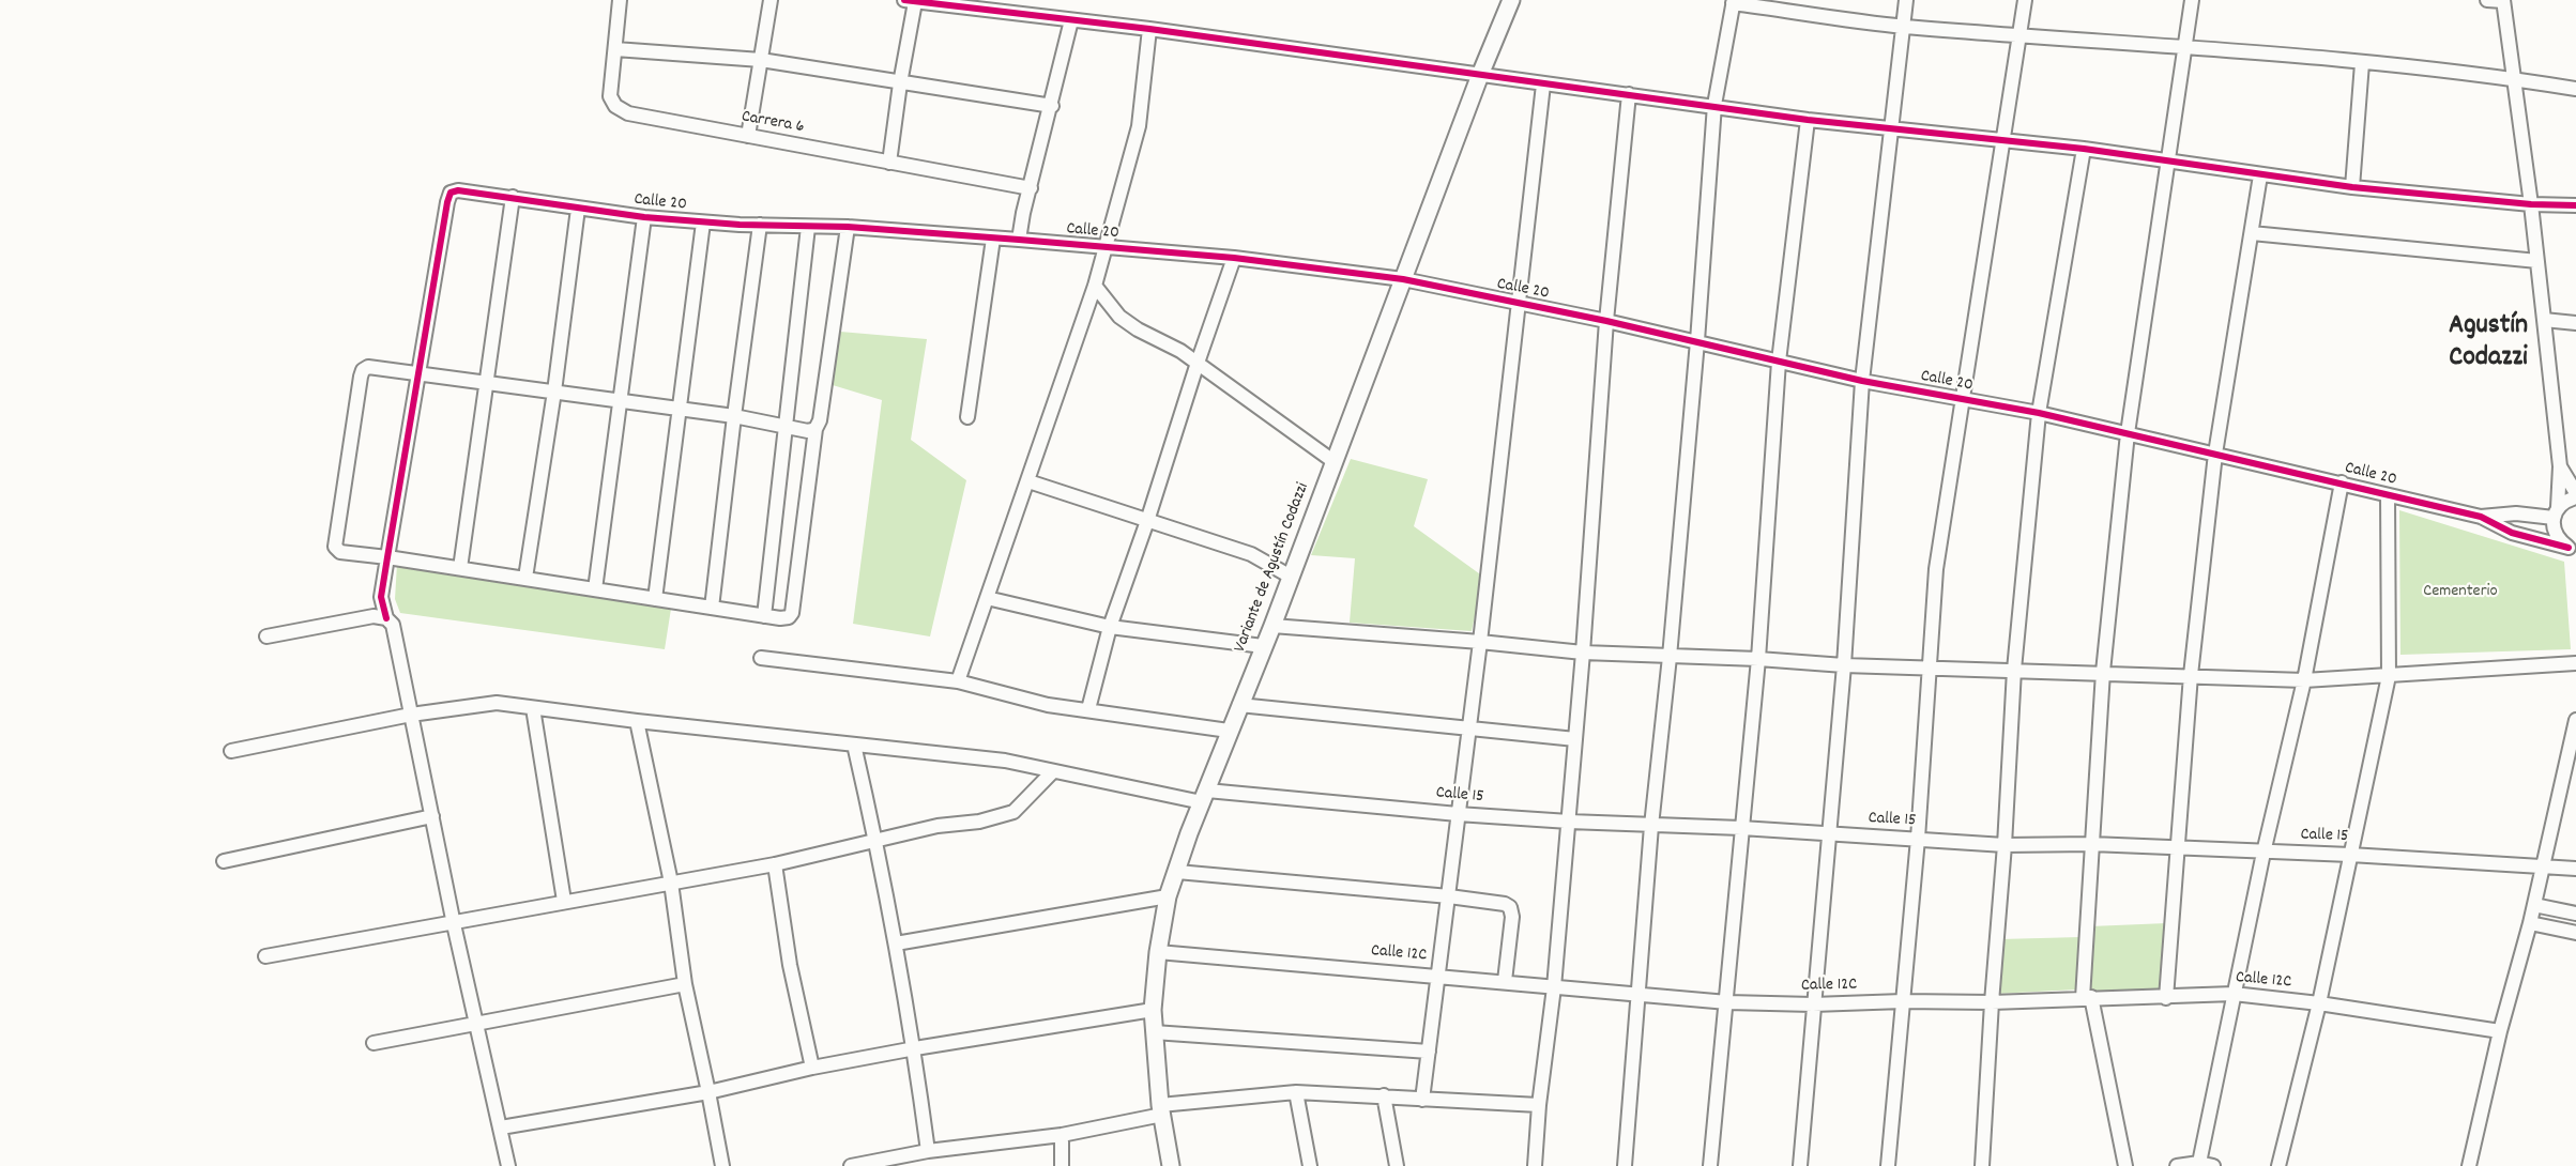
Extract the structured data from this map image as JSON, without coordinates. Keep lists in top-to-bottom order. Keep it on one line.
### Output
{"streets":{"main road":["Variante de Agustín Codazzi"],"street":["Carrera 6","Calle 20","Calle 15","Calle 12C"]},"crossings":[["Calle 20","Variante de Agustín Codazzi"],["Variante de Agustín Codazzi","Calle 15"],["Variante de Agustín Codazzi","Calle 12C"]],"districts":["Agustín Codazzi"],"parks":["Cementerio"]}
